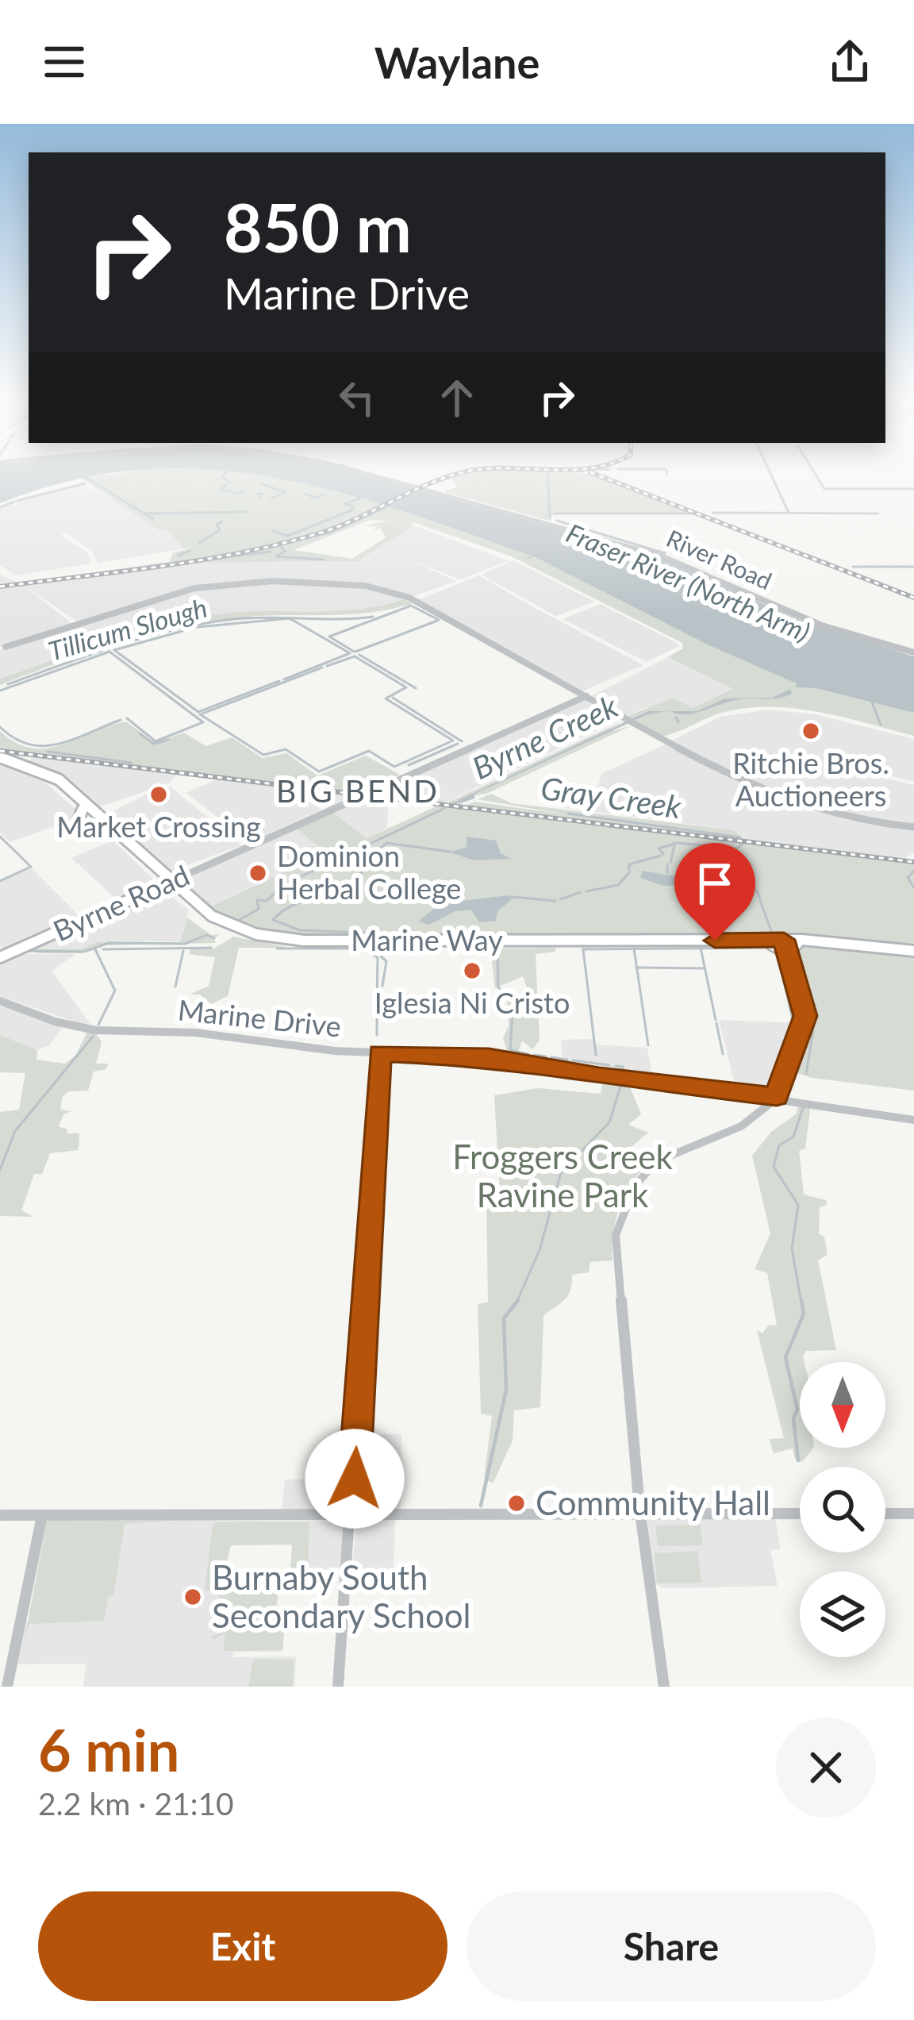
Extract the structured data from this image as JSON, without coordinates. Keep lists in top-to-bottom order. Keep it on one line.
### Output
{"streets":{"main road":["Byrne Road","Marine Way"],"street":["River Road","Marine Drive"]},"crossings":[["Byrne Road","Marine Way"]],"districts":["BIG BEND"],"water":["Fraser River (North Arm)","Tillicum Slough","Byrne Creek","Gray Creek"],"parks":["Froggers Creek Ravine Park"],"places":["Ritchie Bros. Auctioneers","Market Crossing","Dominion Herbal College","Iglesia Ni Cristo","Community Hall","Burnaby South Secondary School"],"north":"bottom","page":{"header":"Waylane","turn":["850 m","Marine Drive"],"heading":["6 min","2.2 km · 21:10"],"buttons":["Exit","Share"]}}
